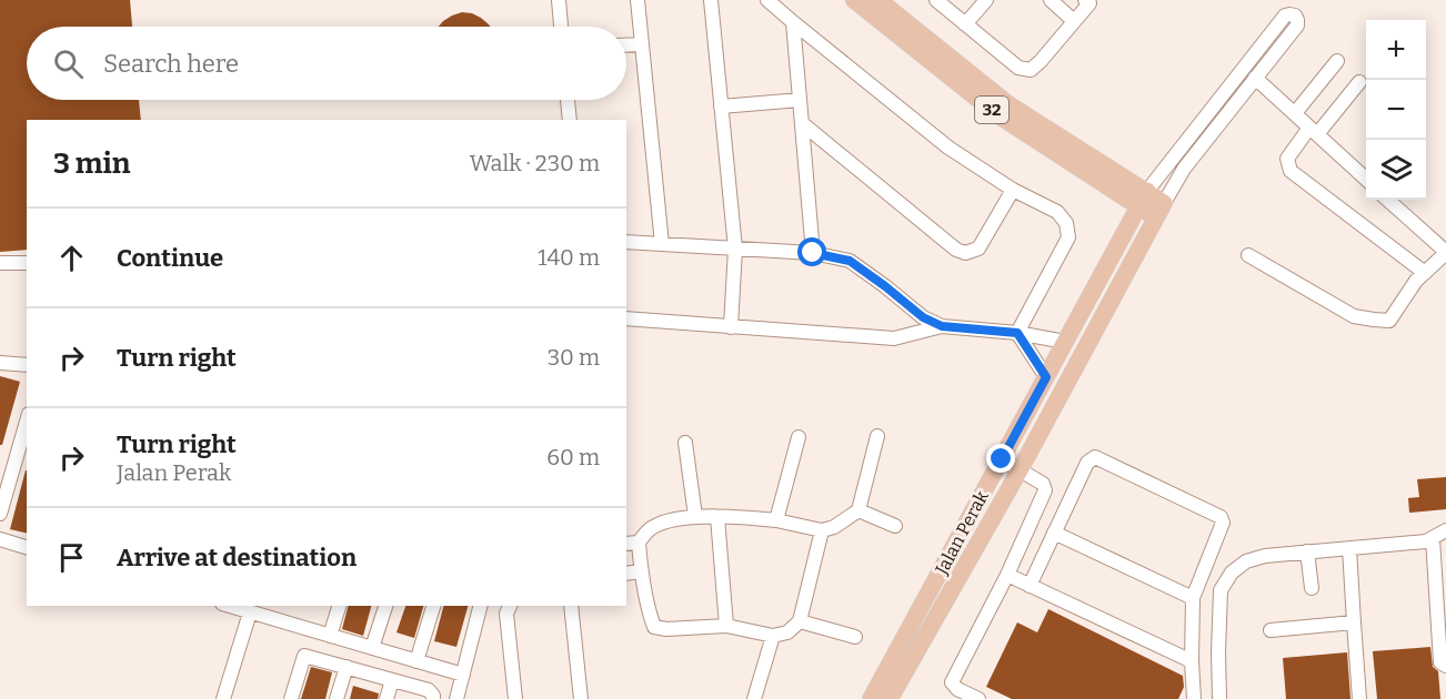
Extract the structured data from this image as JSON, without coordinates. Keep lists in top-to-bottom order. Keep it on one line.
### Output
{"streets":{"main road":["32","Jalan Perak"]},"crossings":[["32","Jalan Perak"]],"page":{"map_buttons":["+","−"],"search":"Search here","heading":["3 min","Walk · 230 m"],"list":[["Continue","140 m"],["Turn right","30 m"],["Turn right","Jalan Perak","60 m"],"Arrive at destination"]}}
